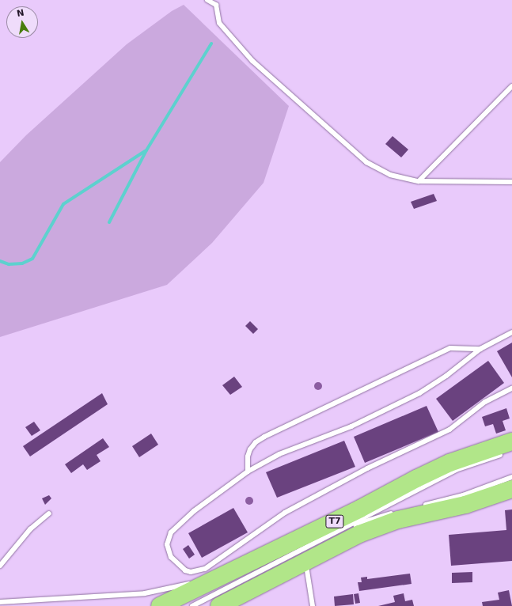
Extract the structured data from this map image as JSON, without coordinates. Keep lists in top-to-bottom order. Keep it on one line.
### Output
{"streets":{"highway":["T7"]},"north":"top"}
